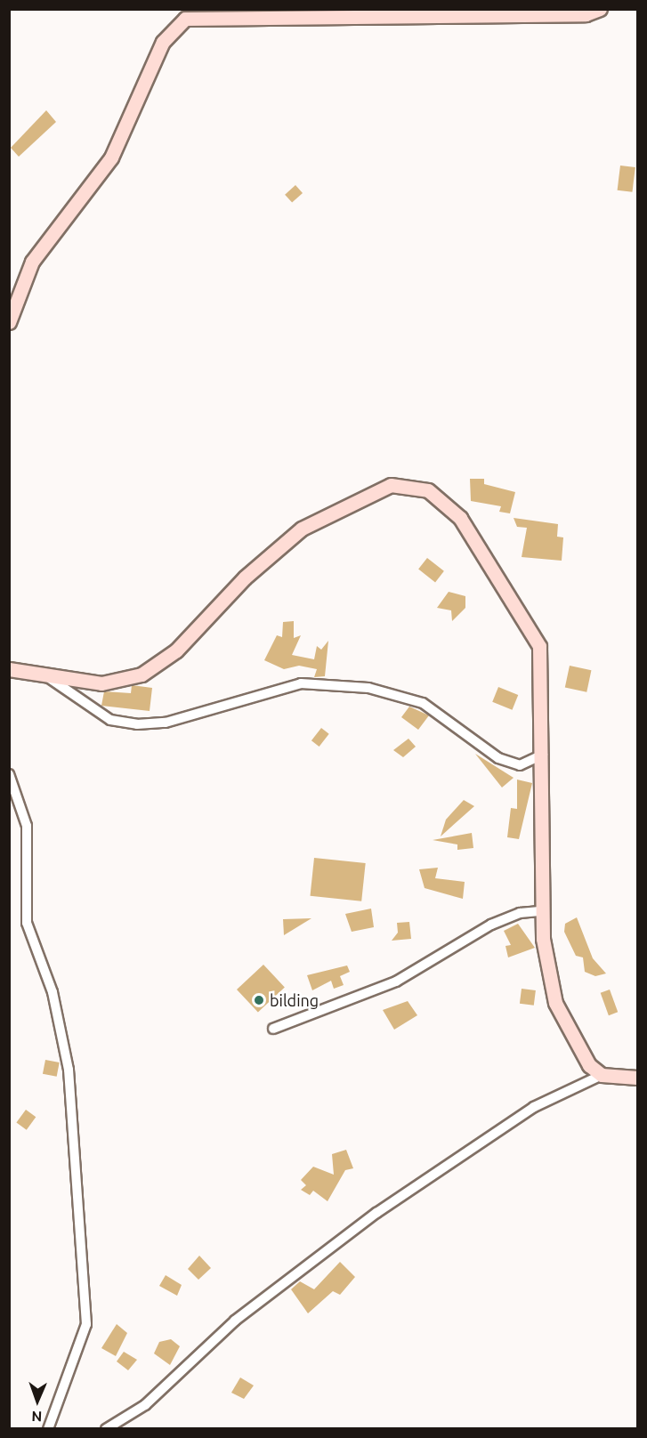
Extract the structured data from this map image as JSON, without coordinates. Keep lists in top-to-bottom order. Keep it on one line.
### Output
{"places":["bilding"],"north":"bottom"}
